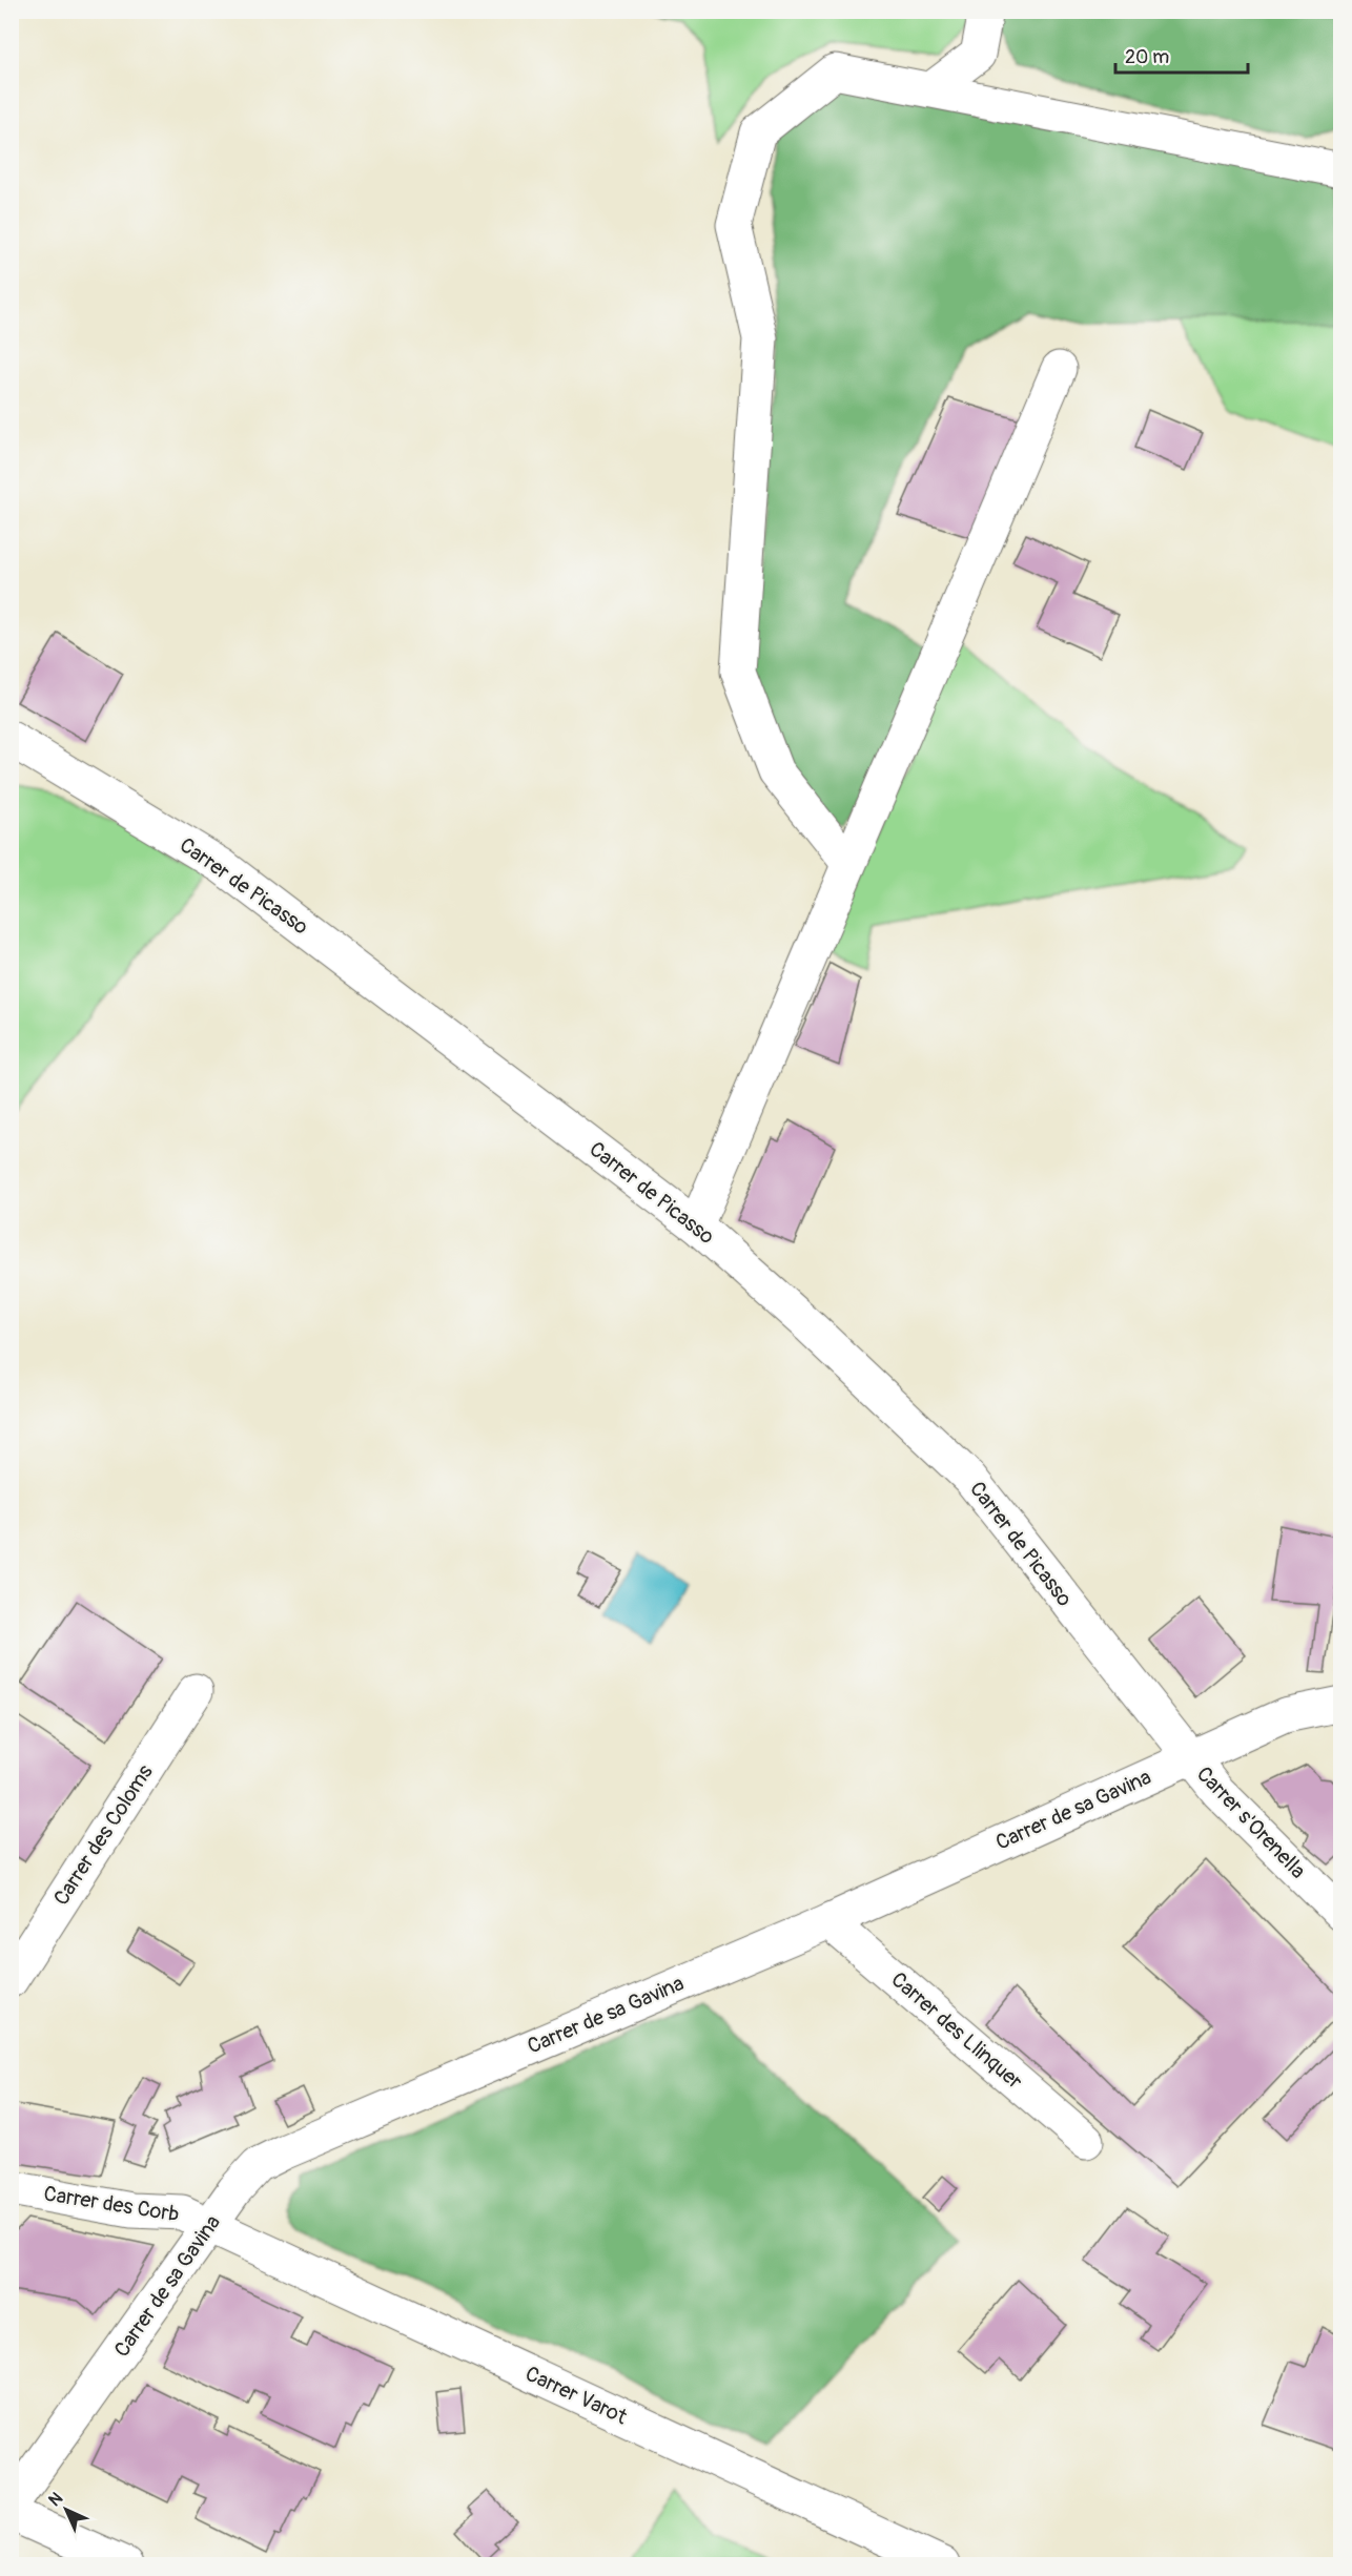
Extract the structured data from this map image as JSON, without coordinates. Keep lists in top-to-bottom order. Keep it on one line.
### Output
{"streets":{"street":["Carrer de Picasso","Carrer de sa Gavina","Carrer s'Orenella","Carrer des Coloms","Carrer des Llinquer","Carrer des Corb","Carrer Varot"]},"crossings":[["Carrer de Picasso","Carrer de sa Gavina"],["Carrer de Picasso","Carrer s'Orenella"],["Carrer de sa Gavina","Carrer s'Orenella"],["Carrer de sa Gavina","Carrer des Llinquer"],["Carrer de sa Gavina","Carrer des Corb"],["Carrer de sa Gavina","Carrer Varot"],["Carrer des Corb","Carrer Varot"]],"scale_bar":"20 m","north":"top left"}
